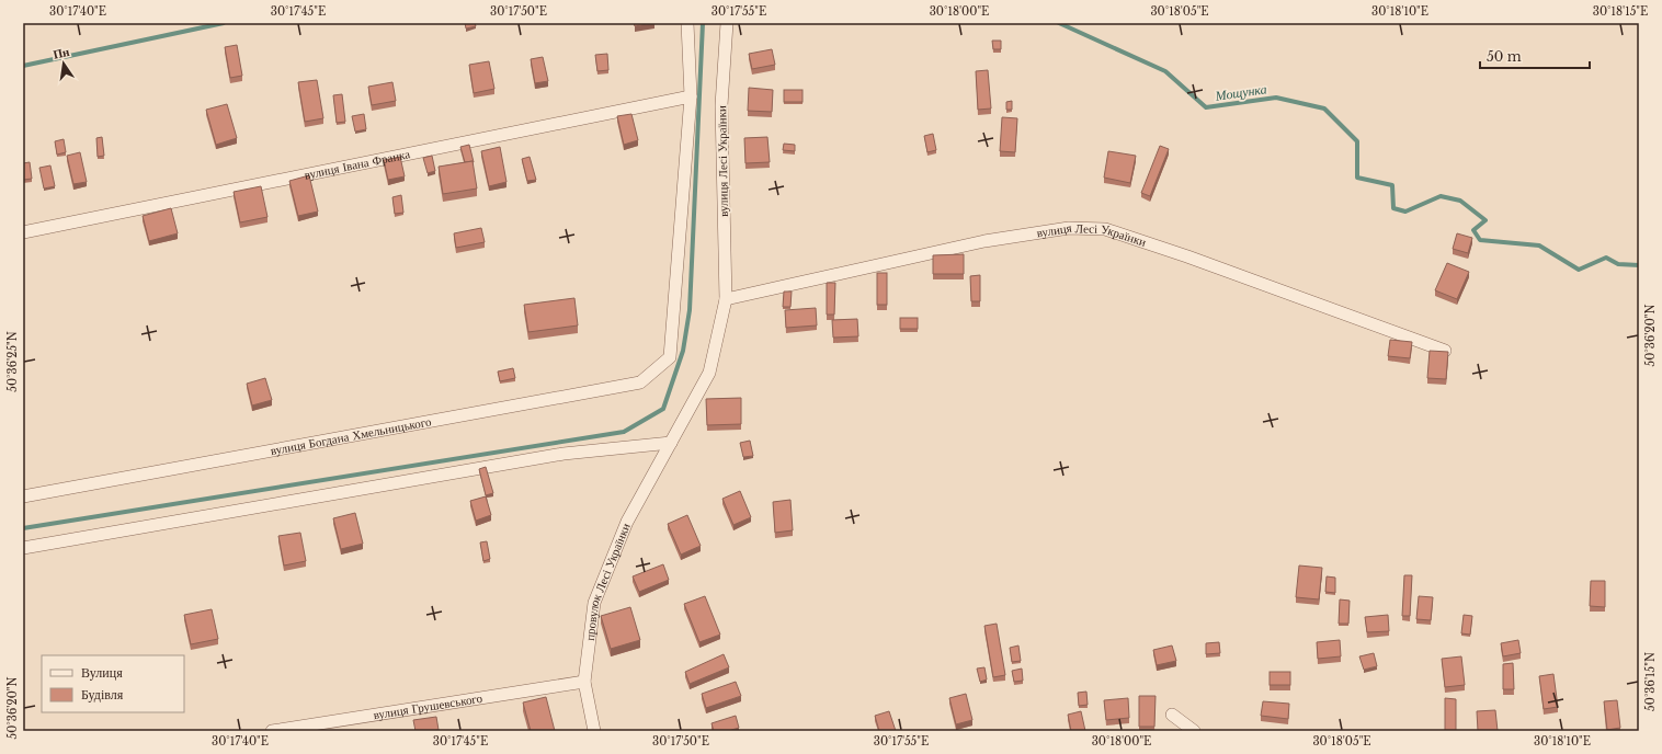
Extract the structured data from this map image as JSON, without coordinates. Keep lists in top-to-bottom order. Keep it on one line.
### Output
{"streets":{"street":["вулиця Лесі Українки","вулиця Івана Франка","вулиця Богдана Хмельницького","провулок Лесі Українки","вулиця Грушевського"]},"crossings":[["вулиця Лесі Українки","провулок Лесі Українки"],["вулиця Івана Франка","вулиця Богдана Хмельницького"],["провулок Лесі Українки","вулиця Грушевського"]],"water":["Мощунка"],"legend":["Вулиця","Будівля"],"scale_bar":"50 m","north":"top","coordinates":["30°17'40\"E","30°17'45\"E","30°17'50\"E","30°17'55\"E","30°18'00\"E","30°18'05\"E","30°18'10\"E","30°18'15\"E","50°36'20\"N","50°36'25\"N","50°36'15\"N"]}
